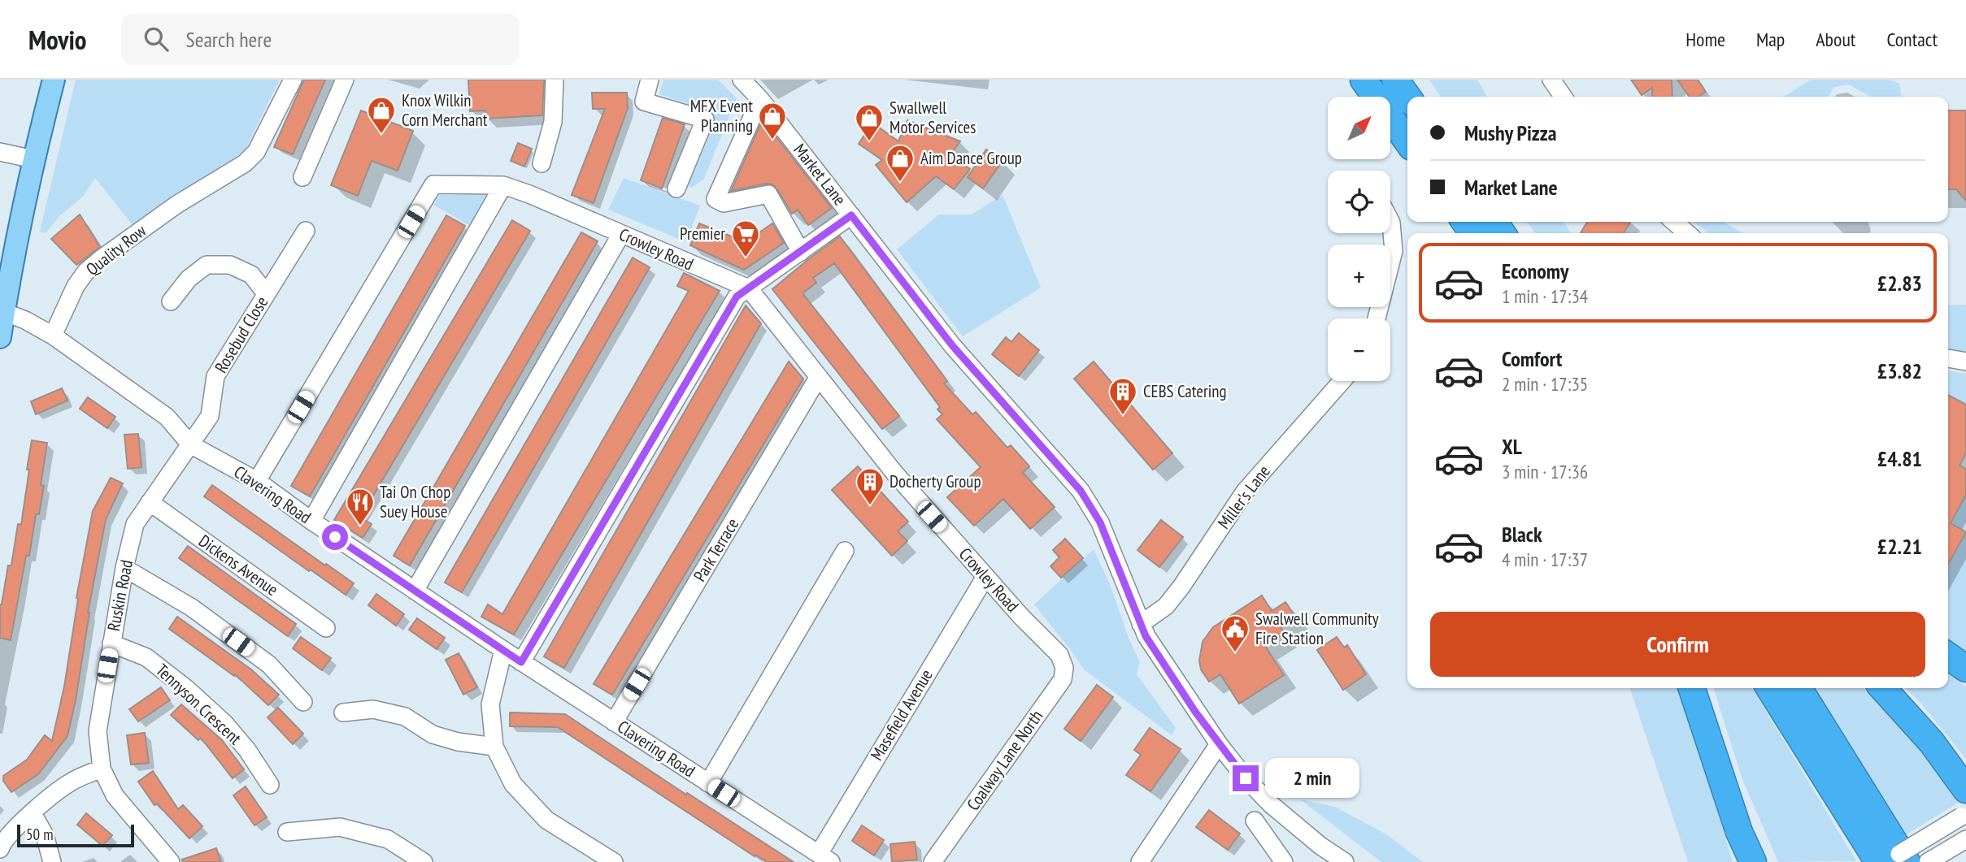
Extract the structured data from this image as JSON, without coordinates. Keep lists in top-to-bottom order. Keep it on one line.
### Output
{"streets":{"street":["Market Lane","Crowley Road","Quality Row","Rosebud Close","Clavering Road","Miller's Lane","Park Terrace","Dickens Avenue","Ruskin Road","Tennyson Crescent","Masefield Avenue","Coalway Lane North"]},"crossings":[["Market Lane","Miller's Lane"],["Crowley Road","Clavering Road"],["Crowley Road","Park Terrace"],["Crowley Road","Masefield Avenue"],["Crowley Road","Coalway Lane North"],["Quality Row","Clavering Road"],["Rosebud Close","Clavering Road"],["Rosebud Close","Ruskin Road"],["Clavering Road","Park Terrace"],["Clavering Road","Ruskin Road"],["Clavering Road","Masefield Avenue"],["Dickens Avenue","Ruskin Road"],["Ruskin Road","Tennyson Crescent"]],"places":{"shop":["Knox Wilkin Corn Merchant","MFX Event Planning","Swallwell Motor Services","Aim Dance Group"],"supermarket":["Premier"],"building":["CEBS Catering","Docherty Group"],"restaurant":["Tai On Chop Suey House"],"public building":["Swalwell Community Fire Station"]},"scale_bar":"50 m","north":"top right","page":{"header":"Movio","search":"Search here","nav":["Home","Map","About","Contact"],"map_buttons":["+","−"],"banner":["Mushy Pizza","Market Lane"],"list":[{"name":"Economy","note":"1 min · 17:34","value":"£2.83"},{"name":"Comfort","note":"2 min · 17:35","value":"£3.82"},{"name":"XL","note":"3 min · 17:36","value":"£4.81"},{"name":"Black","note":"4 min · 17:37","value":"£2.21"}],"buttons":"Confirm","bubble":"2 min","scale":"50 m"}}
